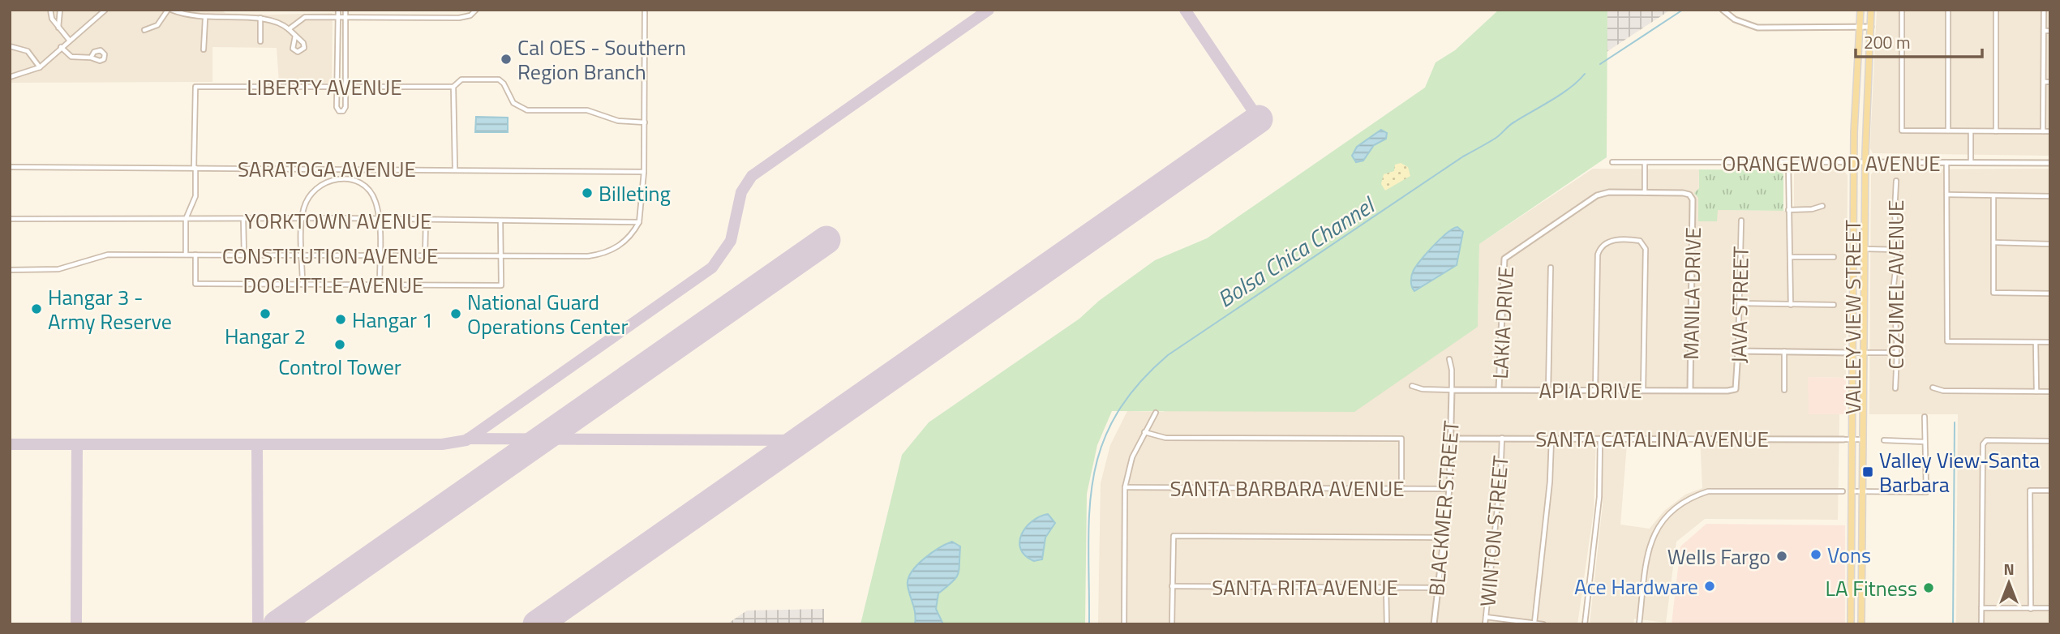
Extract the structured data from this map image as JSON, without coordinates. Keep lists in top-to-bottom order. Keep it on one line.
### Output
{"streets":{"main road":["VALLEY VIEW STREET"],"street":["LIBERTY AVENUE","ORANGEWOOD AVENUE","SARATOGA AVENUE","YORKTOWN AVENUE","CONSTITUTION AVENUE","DOOLITTLE AVENUE","COZUMEL AVENUE","MANILA DRIVE","JAVA STREET","LAKIA DRIVE","APIA DRIVE","SANTA CATALINA AVENUE","SANTA BARBARA AVENUE","BLACKMER STREET","WINTON STREET","SANTA RITA AVENUE"]},"crossings":[["LIBERTY AVENUE","SARATOGA AVENUE"],["ORANGEWOOD AVENUE","VALLEY VIEW STREET"],["YORKTOWN AVENUE","CONSTITUTION AVENUE"],["CONSTITUTION AVENUE","DOOLITTLE AVENUE"],["MANILA DRIVE","LAKIA DRIVE"],["MANILA DRIVE","APIA DRIVE"],["JAVA STREET","APIA DRIVE"],["VALLEY VIEW STREET","SANTA CATALINA AVENUE"],["LAKIA DRIVE","APIA DRIVE"],["APIA DRIVE","BLACKMER STREET"],["SANTA CATALINA AVENUE","BLACKMER STREET"],["SANTA CATALINA AVENUE","WINTON STREET"],["SANTA BARBARA AVENUE","BLACKMER STREET"],["BLACKMER STREET","SANTA RITA AVENUE"]],"water":["Bolsa Chica Channel"],"places":{"other":["Cal OES - Southern Region Branch","Billeting","Hangar 3 - Army Reserve","Hangar 2","National Guard Operations Center","Hangar 1","Control Tower","Vons","Wells Fargo","Ace Hardware","LA Fitness"],"transit":["Valley View-Santa Barbara"]},"scale_bar":"200 m","north":"top"}
